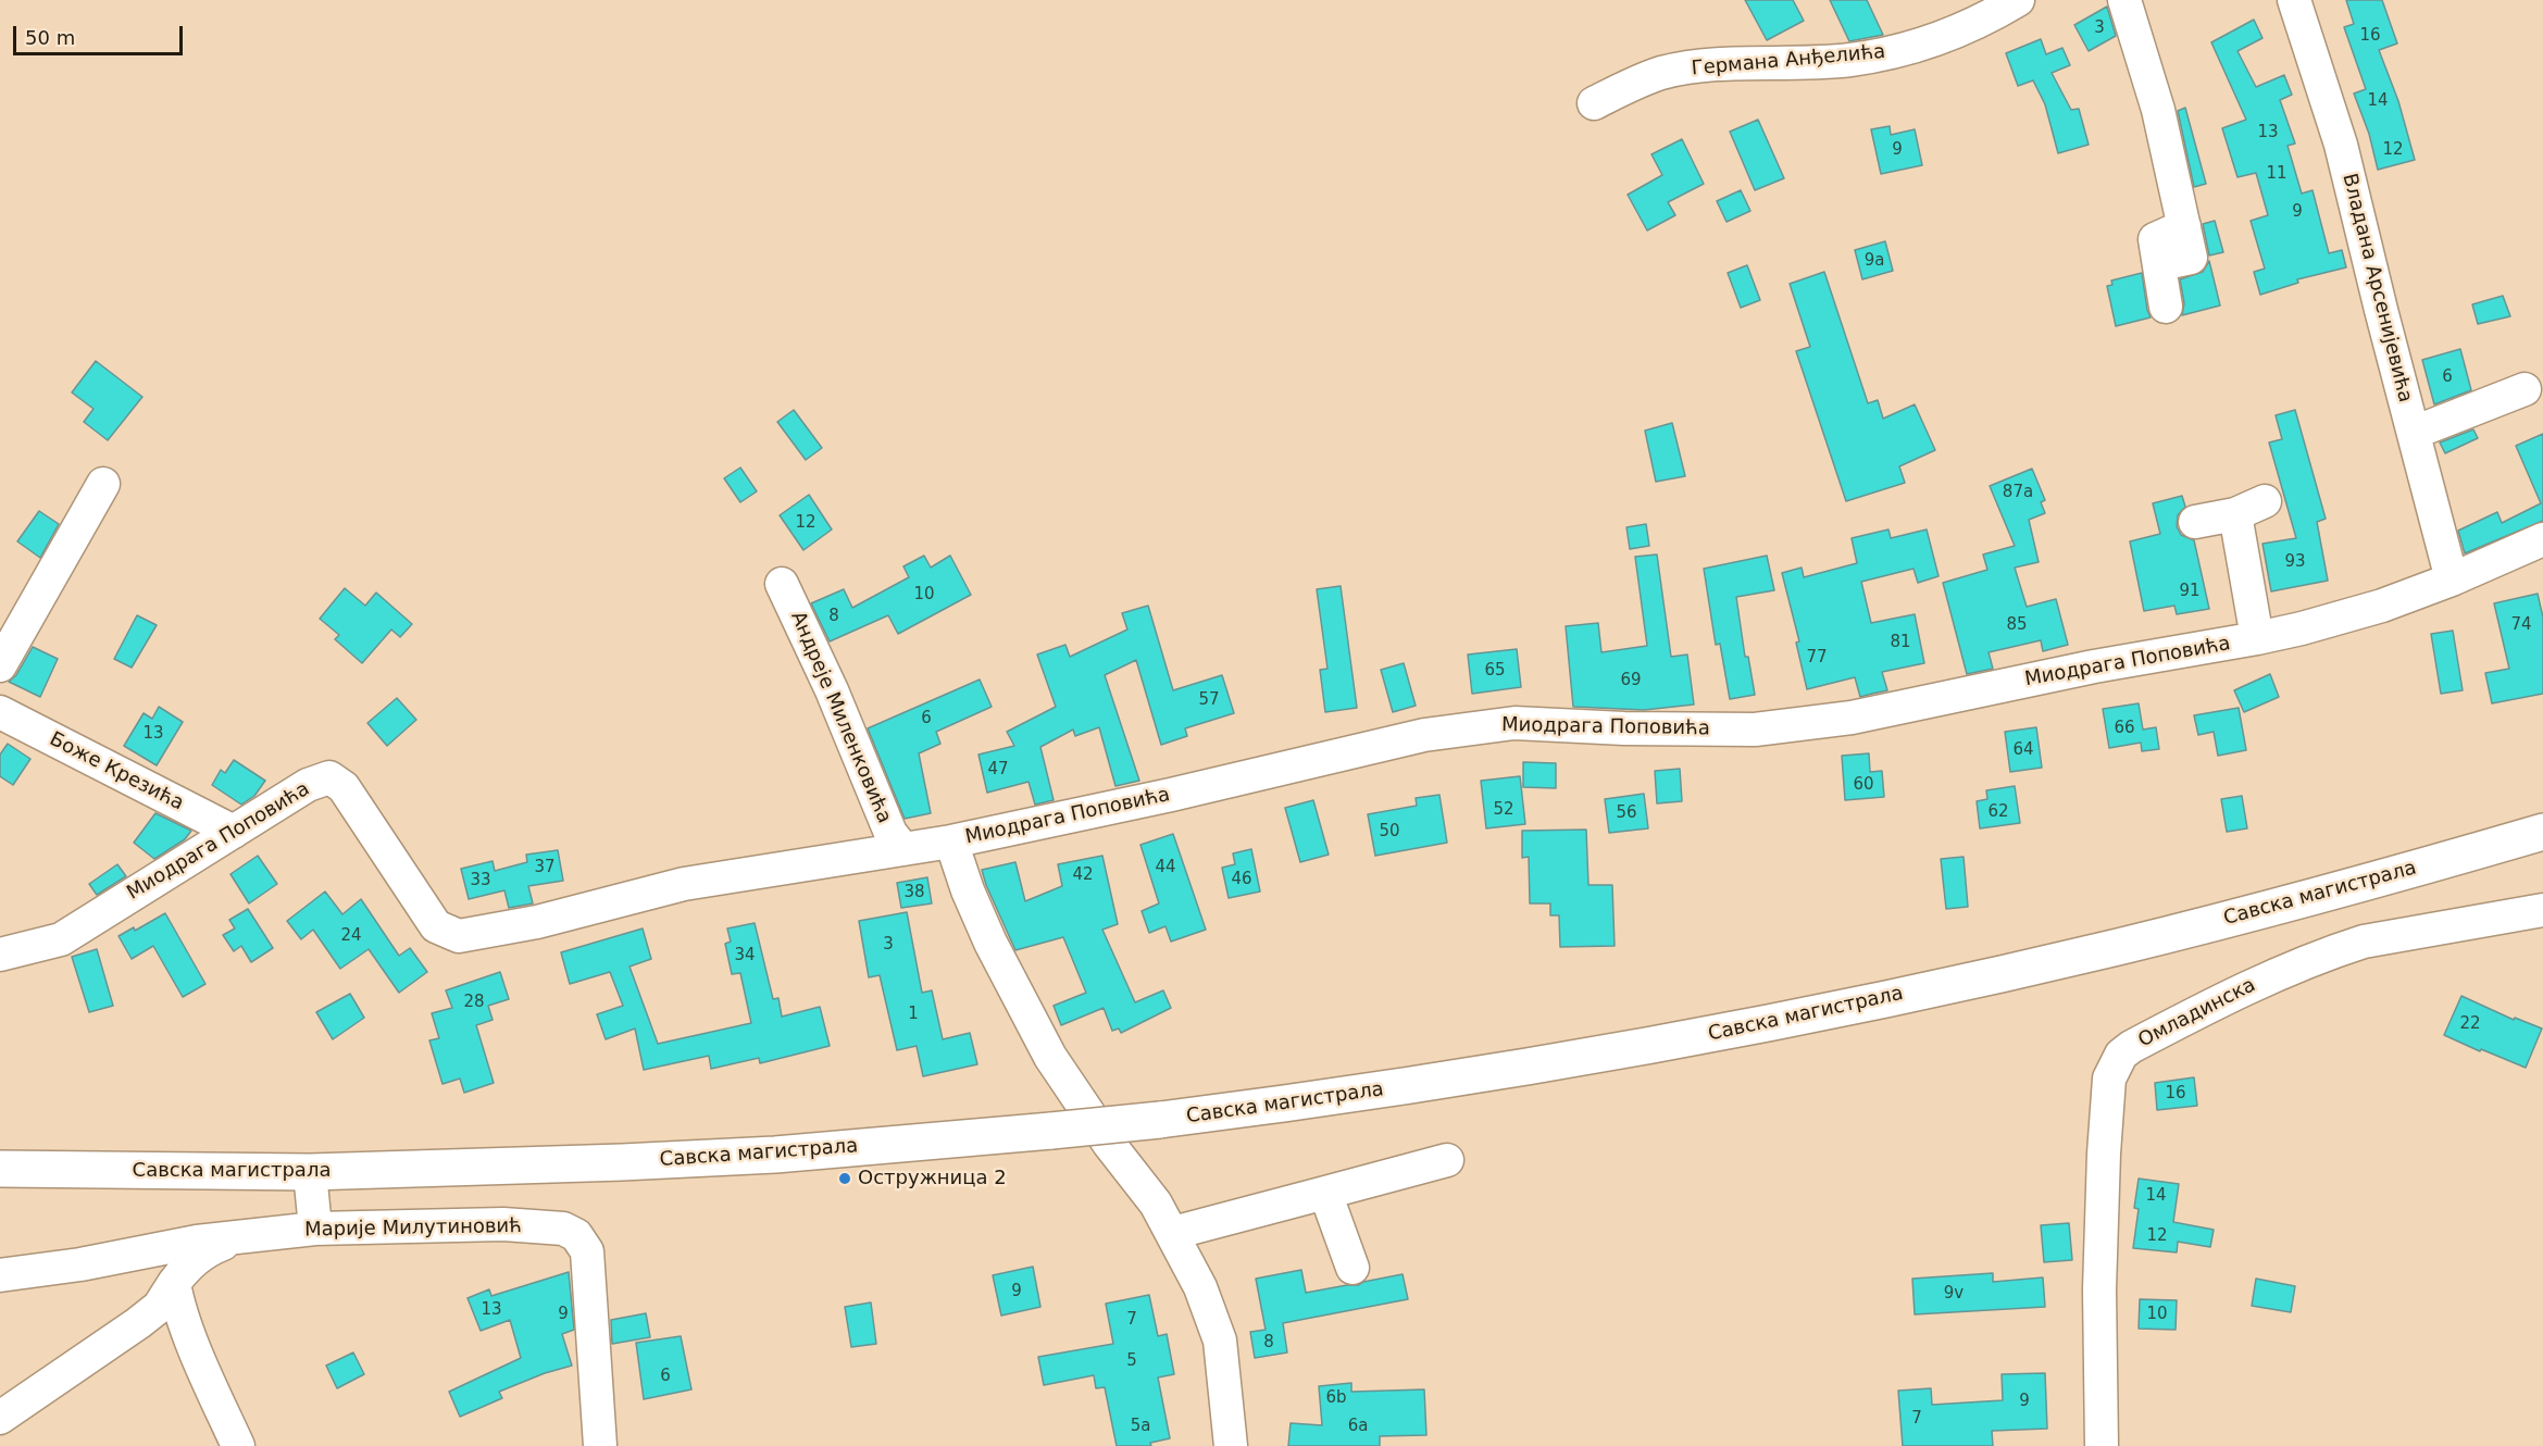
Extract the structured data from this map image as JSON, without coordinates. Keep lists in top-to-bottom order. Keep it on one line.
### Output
{"streets":{"main road":["Савска магистрала"],"street":["Германа Анђелића","Владана Арсенијевића","Миодрага Поповића","Андреје Миленковића","Боже Крезића","Омладинска","Марије Милутиновић"]},"crossings":[["Владана Арсенијевића","Миодрага Поповића"],["Миодрага Поповића","Андреје Миленковића"],["Миодрага Поповића","Боже Крезића"]],"places":["Остружница 2"],"house_numbers":["3","16","14","13","9","12","11","9","9a","6","87a","12","93","91","10","8","85","74","81","77","65","69","57","6","66","13","64","47","60","52","62","56","50","37","44","42","46","33","38","24","3","34","28","1","22","16","14","12","9","9v","13","9","10","7","8","5","6","6b","9","7","5a","6a"],"scale_bar":"50 m"}
